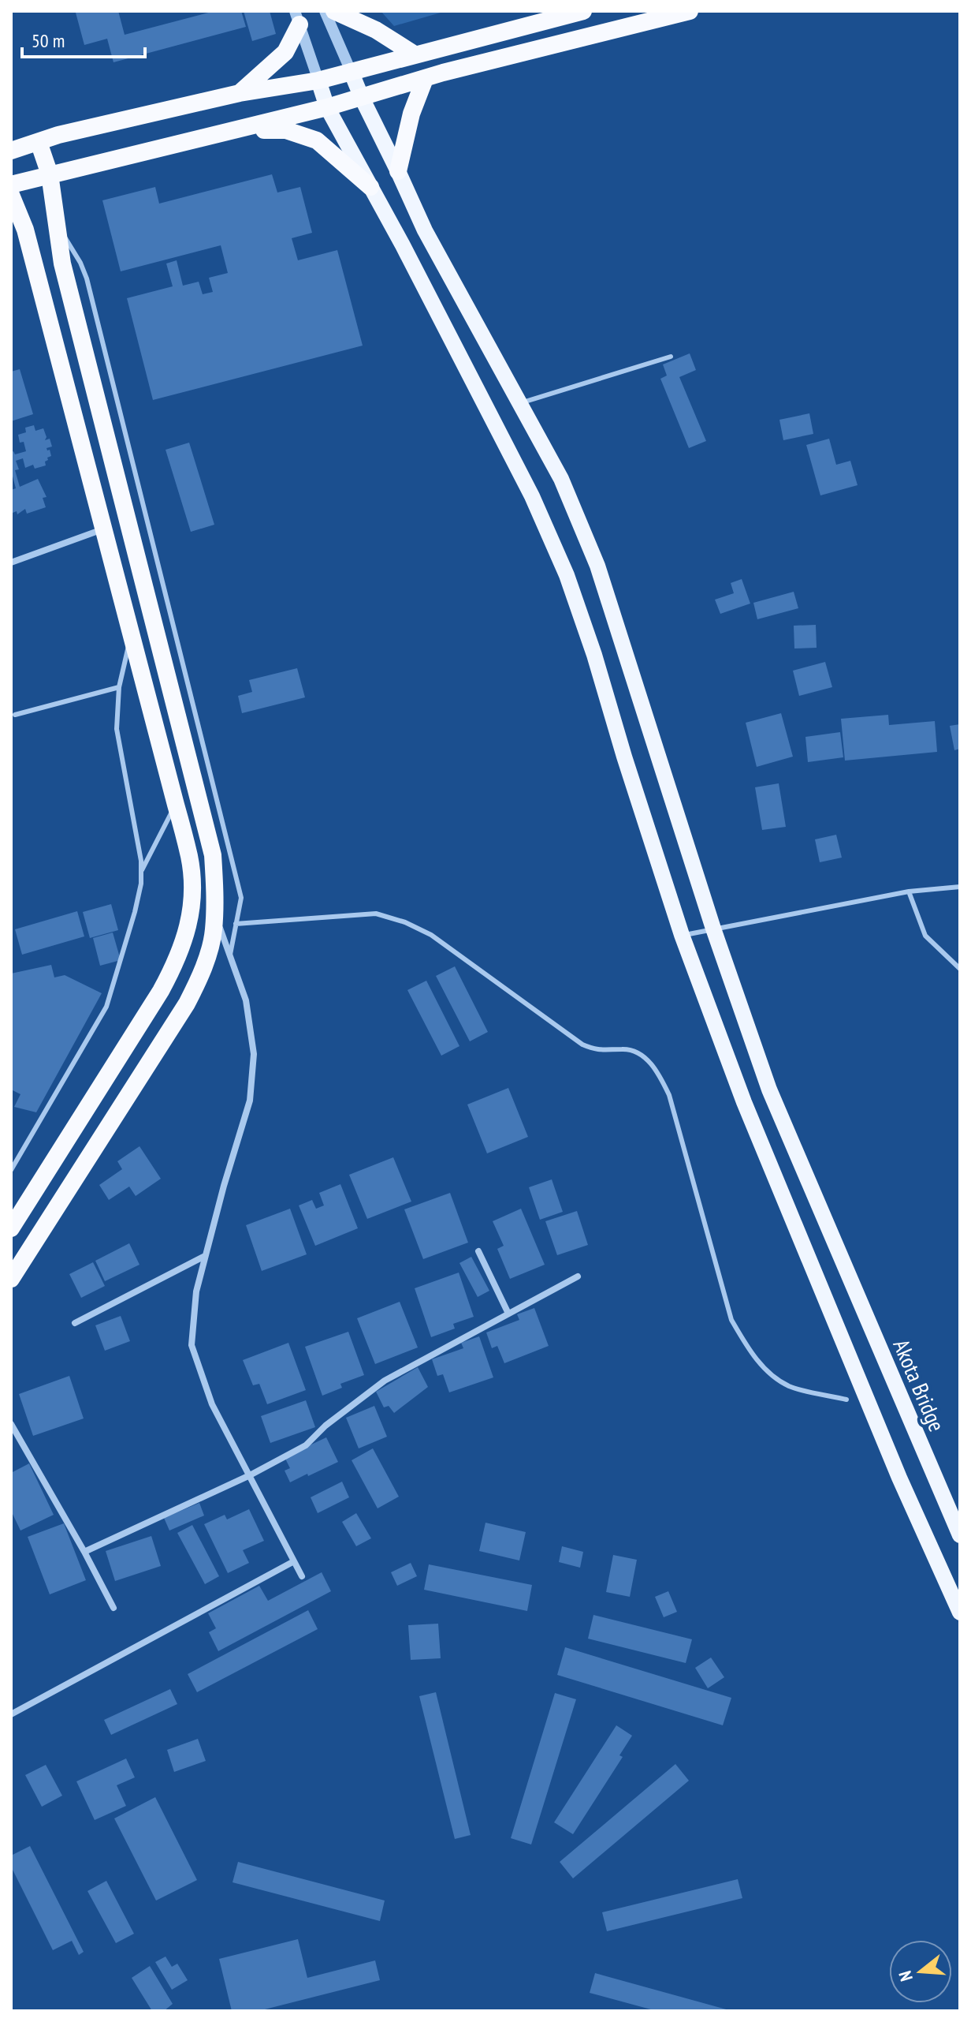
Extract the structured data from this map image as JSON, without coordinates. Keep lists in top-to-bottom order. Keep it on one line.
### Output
{"streets":{"main road":["Akota Bridge"]},"scale_bar":"50 m","north":"left"}
